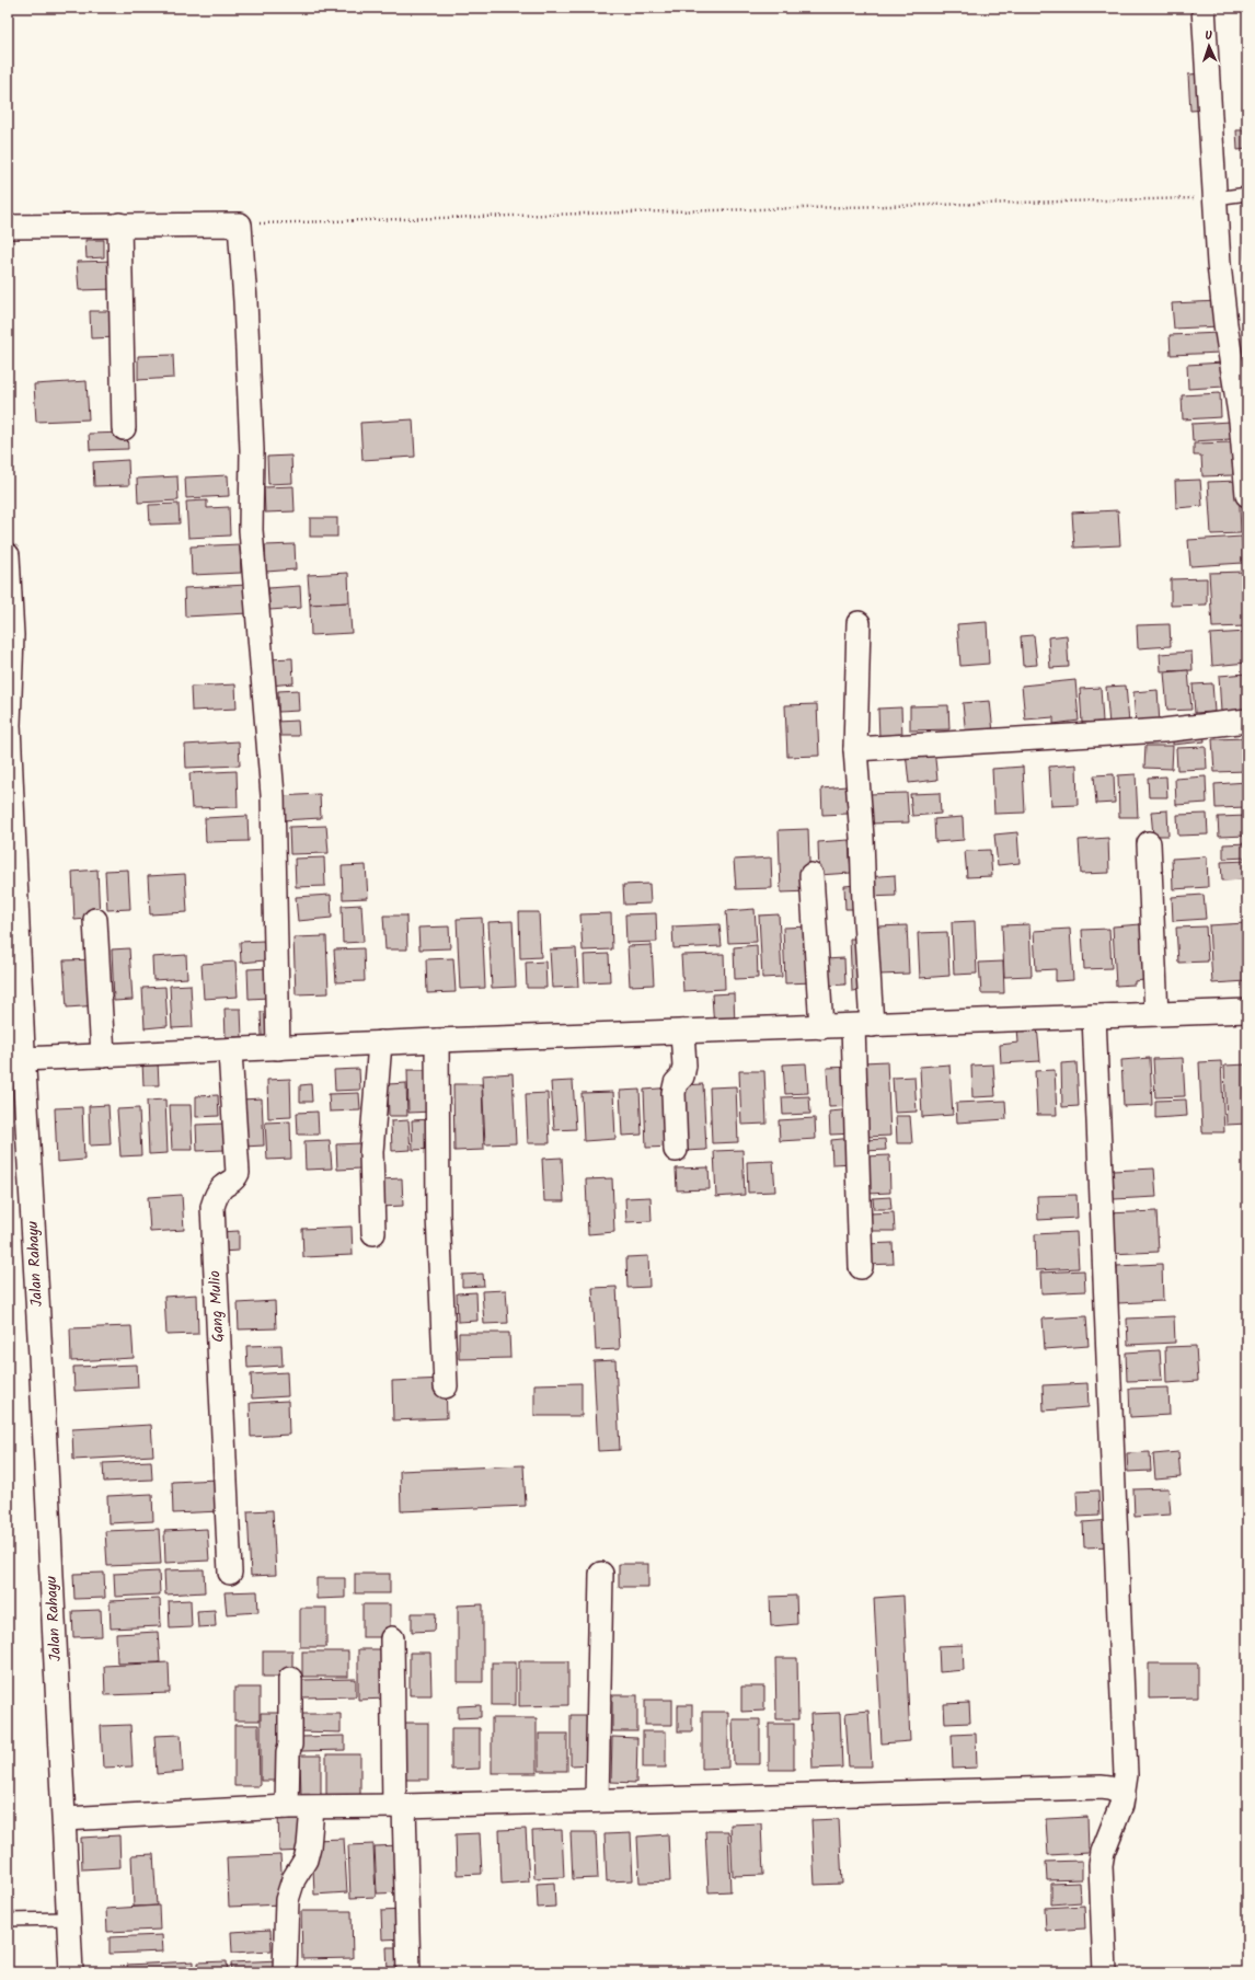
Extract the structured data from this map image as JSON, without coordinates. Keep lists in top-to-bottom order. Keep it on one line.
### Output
{"streets":{"street":["Jalan Rahayu","Gang Mulio"]},"north":"top"}
